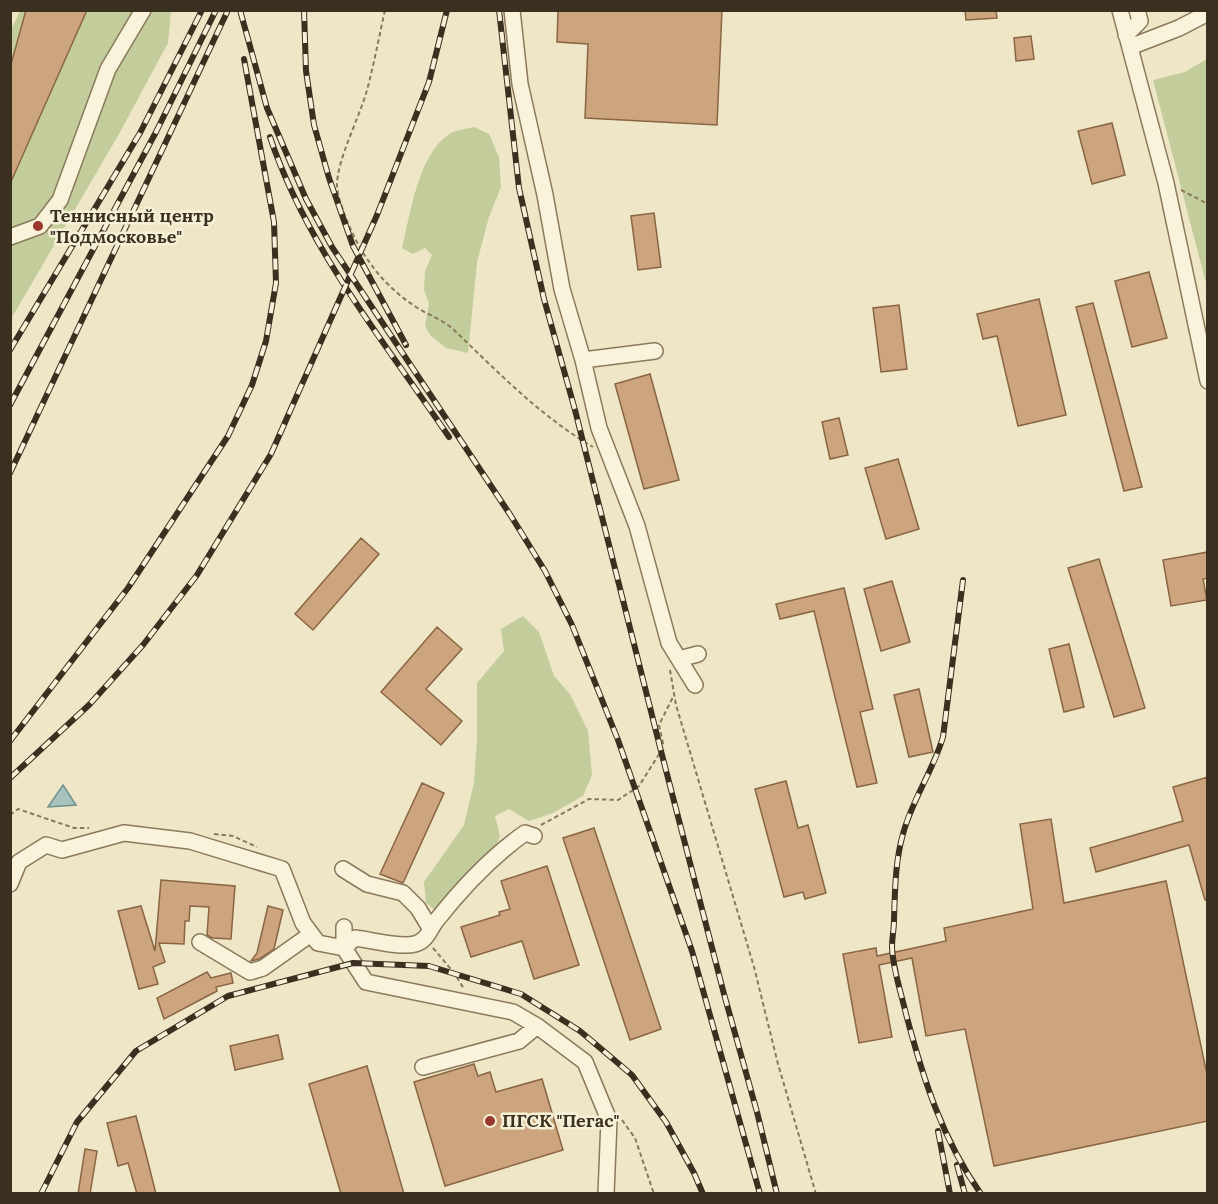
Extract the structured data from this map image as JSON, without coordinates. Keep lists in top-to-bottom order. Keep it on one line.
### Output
{"places":["Теннисный центр \"Подмосковье\"","ПГСК \"Пегас\""]}
